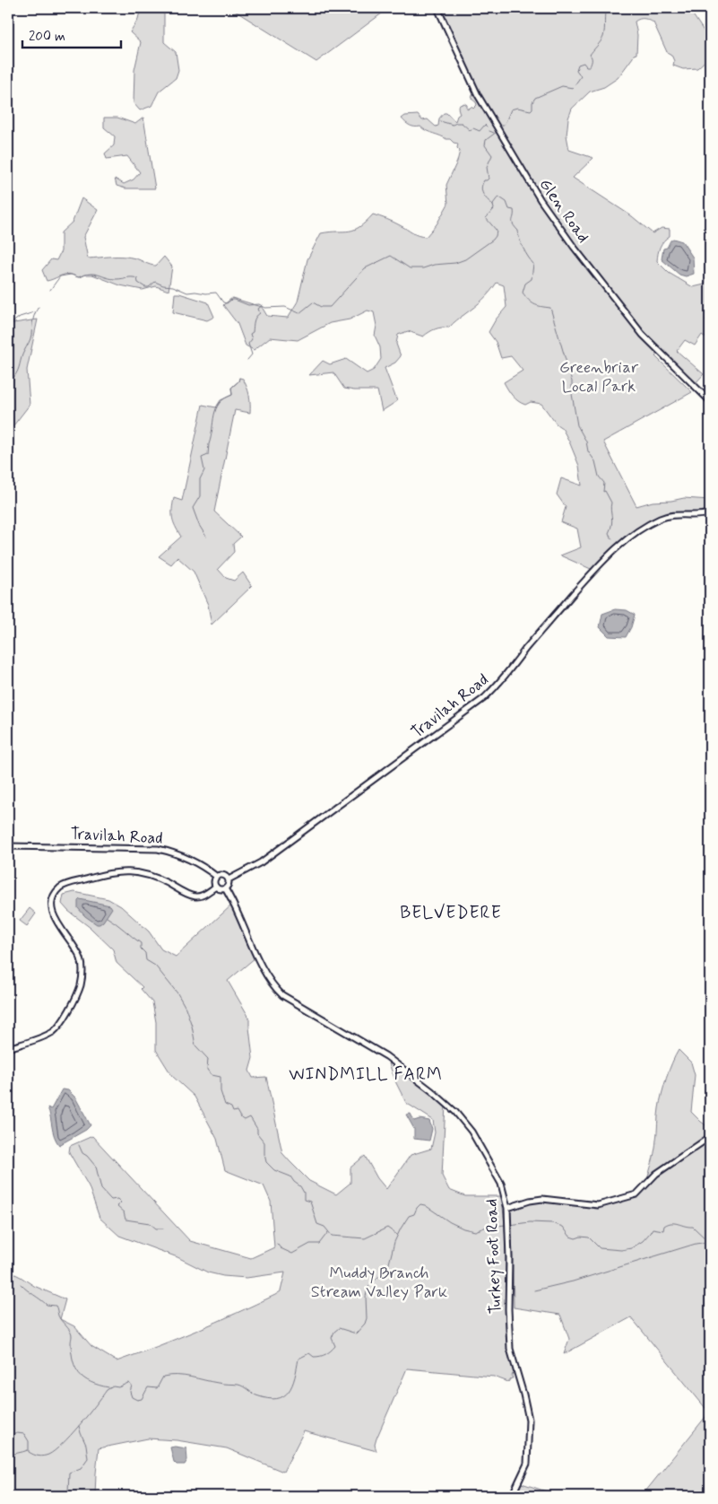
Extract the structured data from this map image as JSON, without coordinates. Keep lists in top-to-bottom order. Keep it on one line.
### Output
{"streets":{"main road":["Glen Road","Travilah Road","Turkey Foot Road"]},"crossings":[["Travilah Road","Turkey Foot Road"]],"districts":["BELVEDERE","WINDMILL FARM"],"parks":["Greenbriar Local Park","Muddy Branch Stream Valley Park"],"scale_bar":"200 m"}
